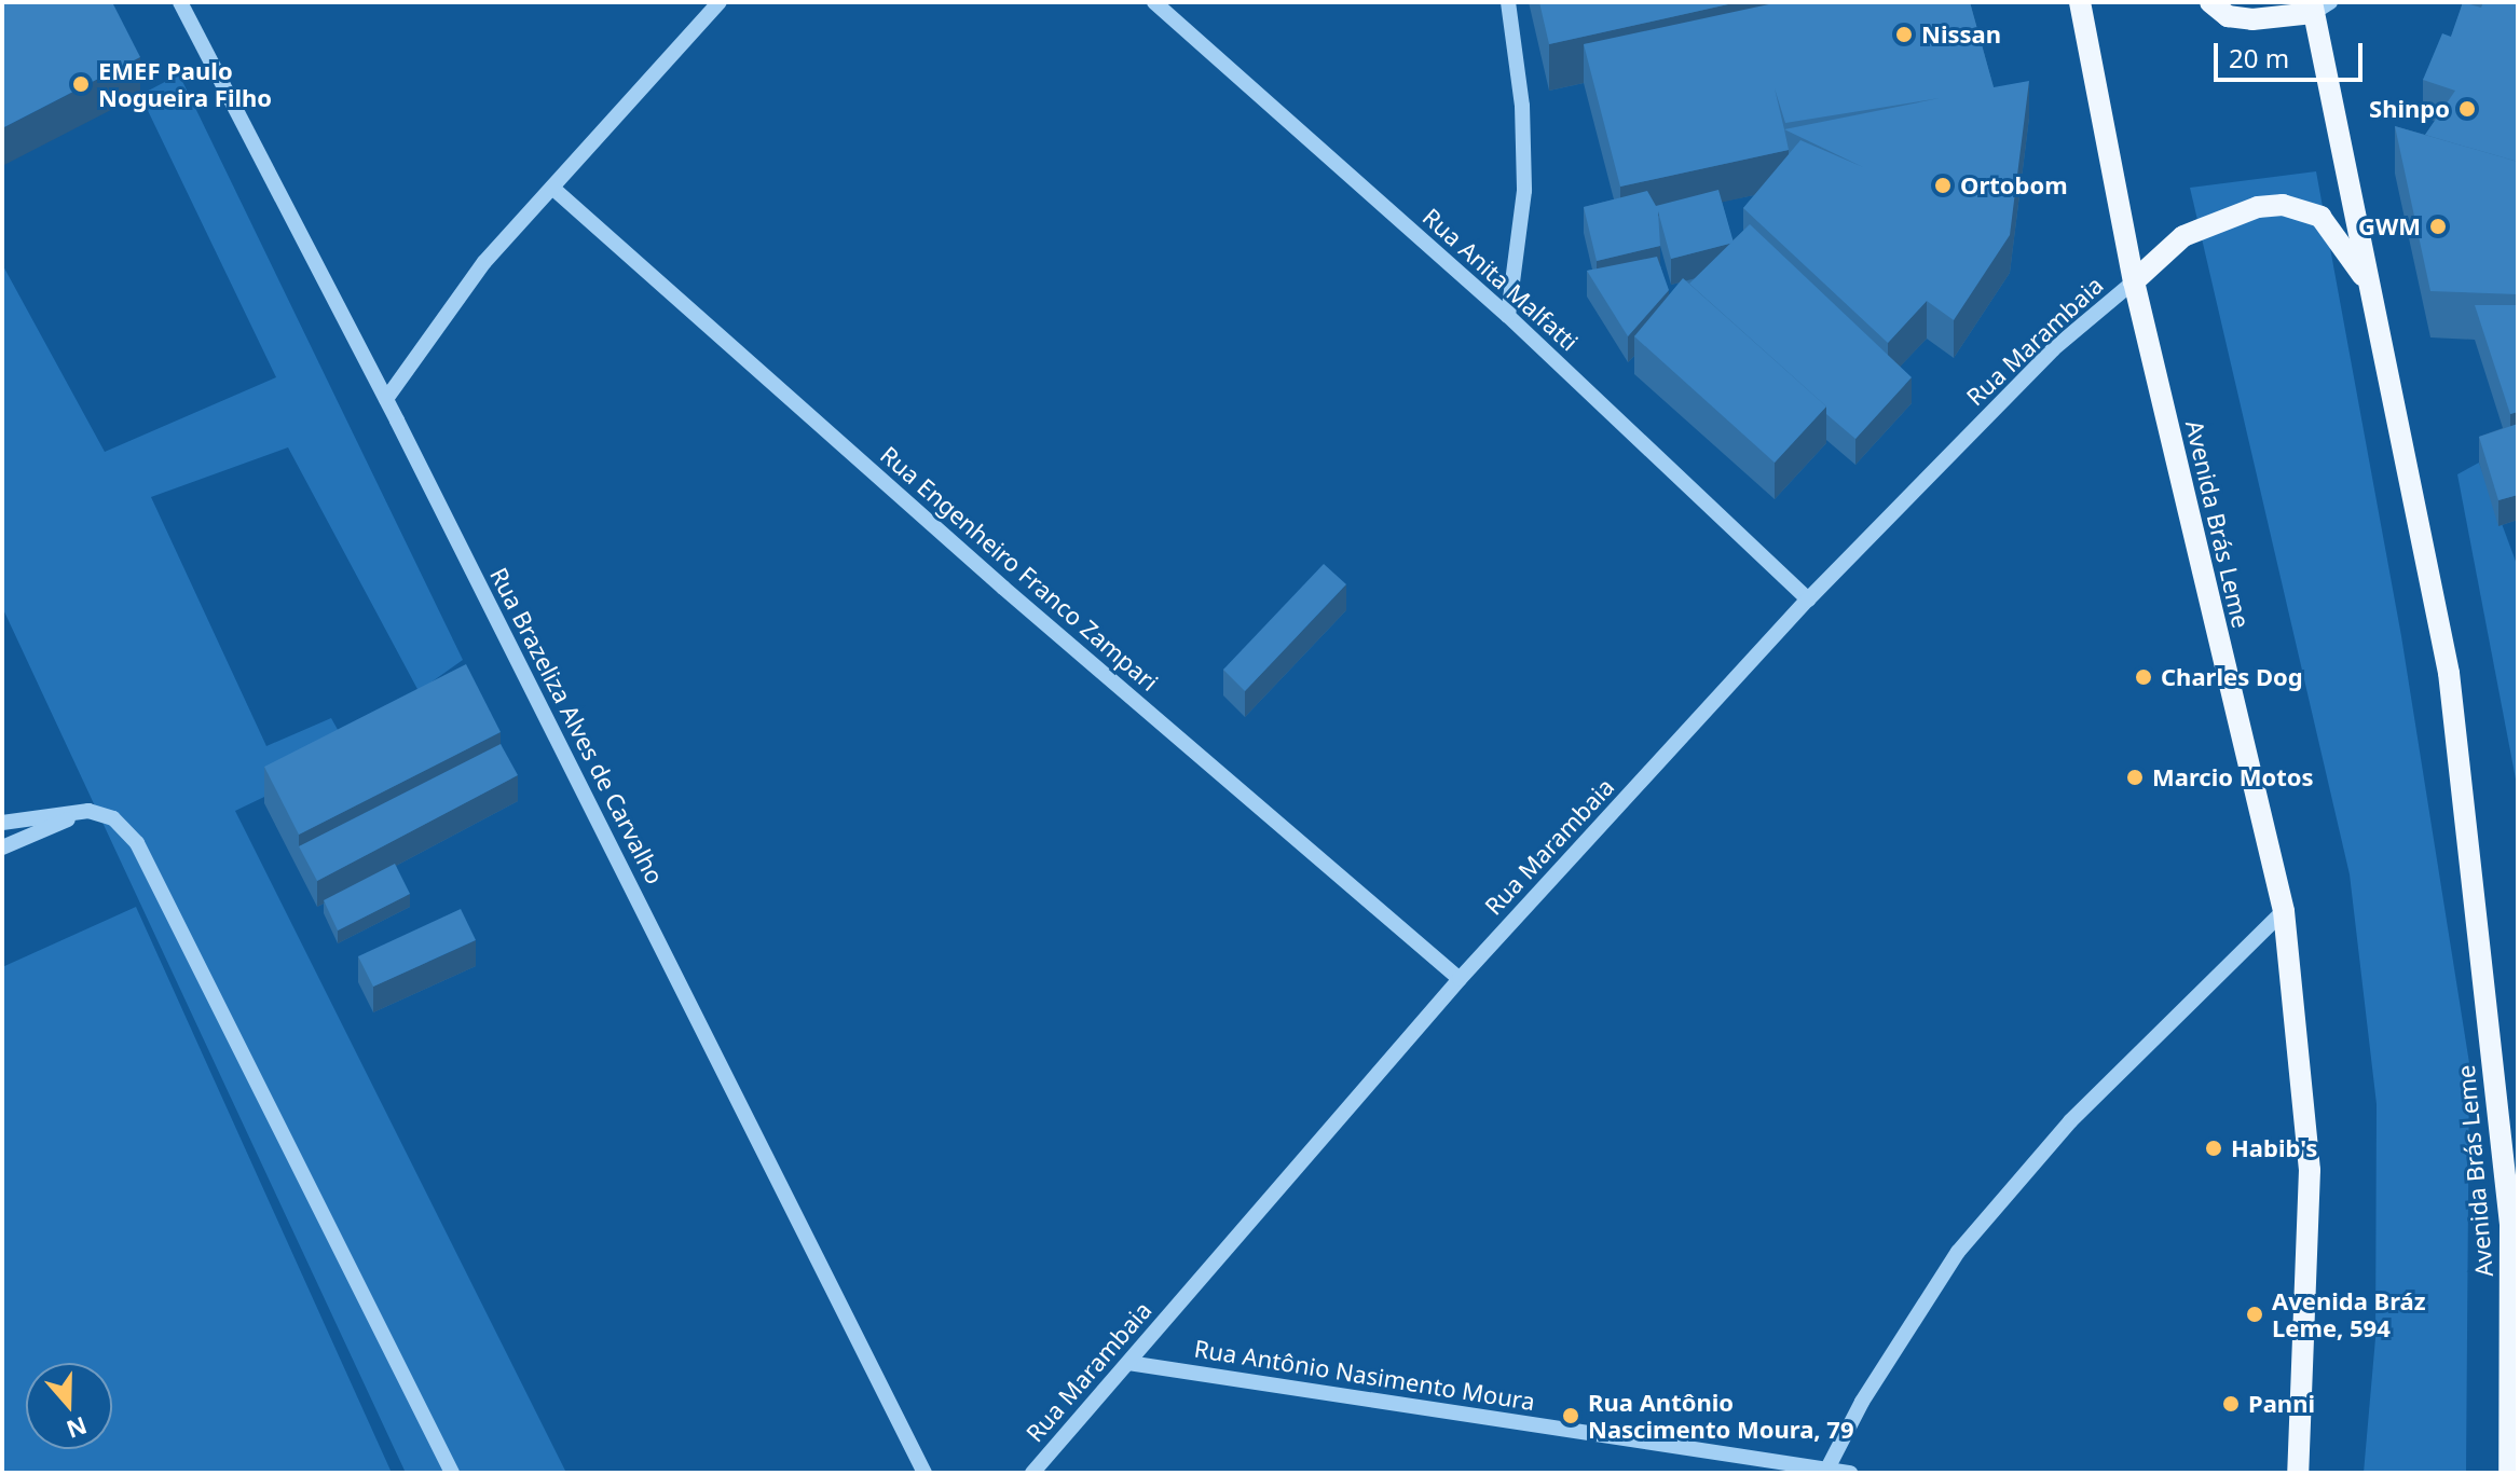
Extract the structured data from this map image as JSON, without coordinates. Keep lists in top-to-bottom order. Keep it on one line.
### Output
{"streets":{"main road":["Avenida Brás Leme"],"street":["Rua Anita Malfatti","Rua Marambaia","Rua Engenheiro Franco Zampari","Rua Brazeliza Alves de Carvalho","Rua Antônio Nasimento Moura"]},"crossings":[["Rua Anita Malfatti","Rua Marambaia"],["Rua Marambaia","Avenida Brás Leme"],["Rua Marambaia","Rua Engenheiro Franco Zampari"],["Rua Marambaia","Rua Antônio Nasimento Moura"]],"places":["Nissan","EMEF Paulo Nogueira Filho","Shinpo","Ortobom","GWM","Charles Dog","Marcio Motos","Habib's","Avenida Bráz Leme, 594","Panni","Rua Antônio Nascimento Moura, 79"],"scale_bar":"20 m","north":"bottom"}
